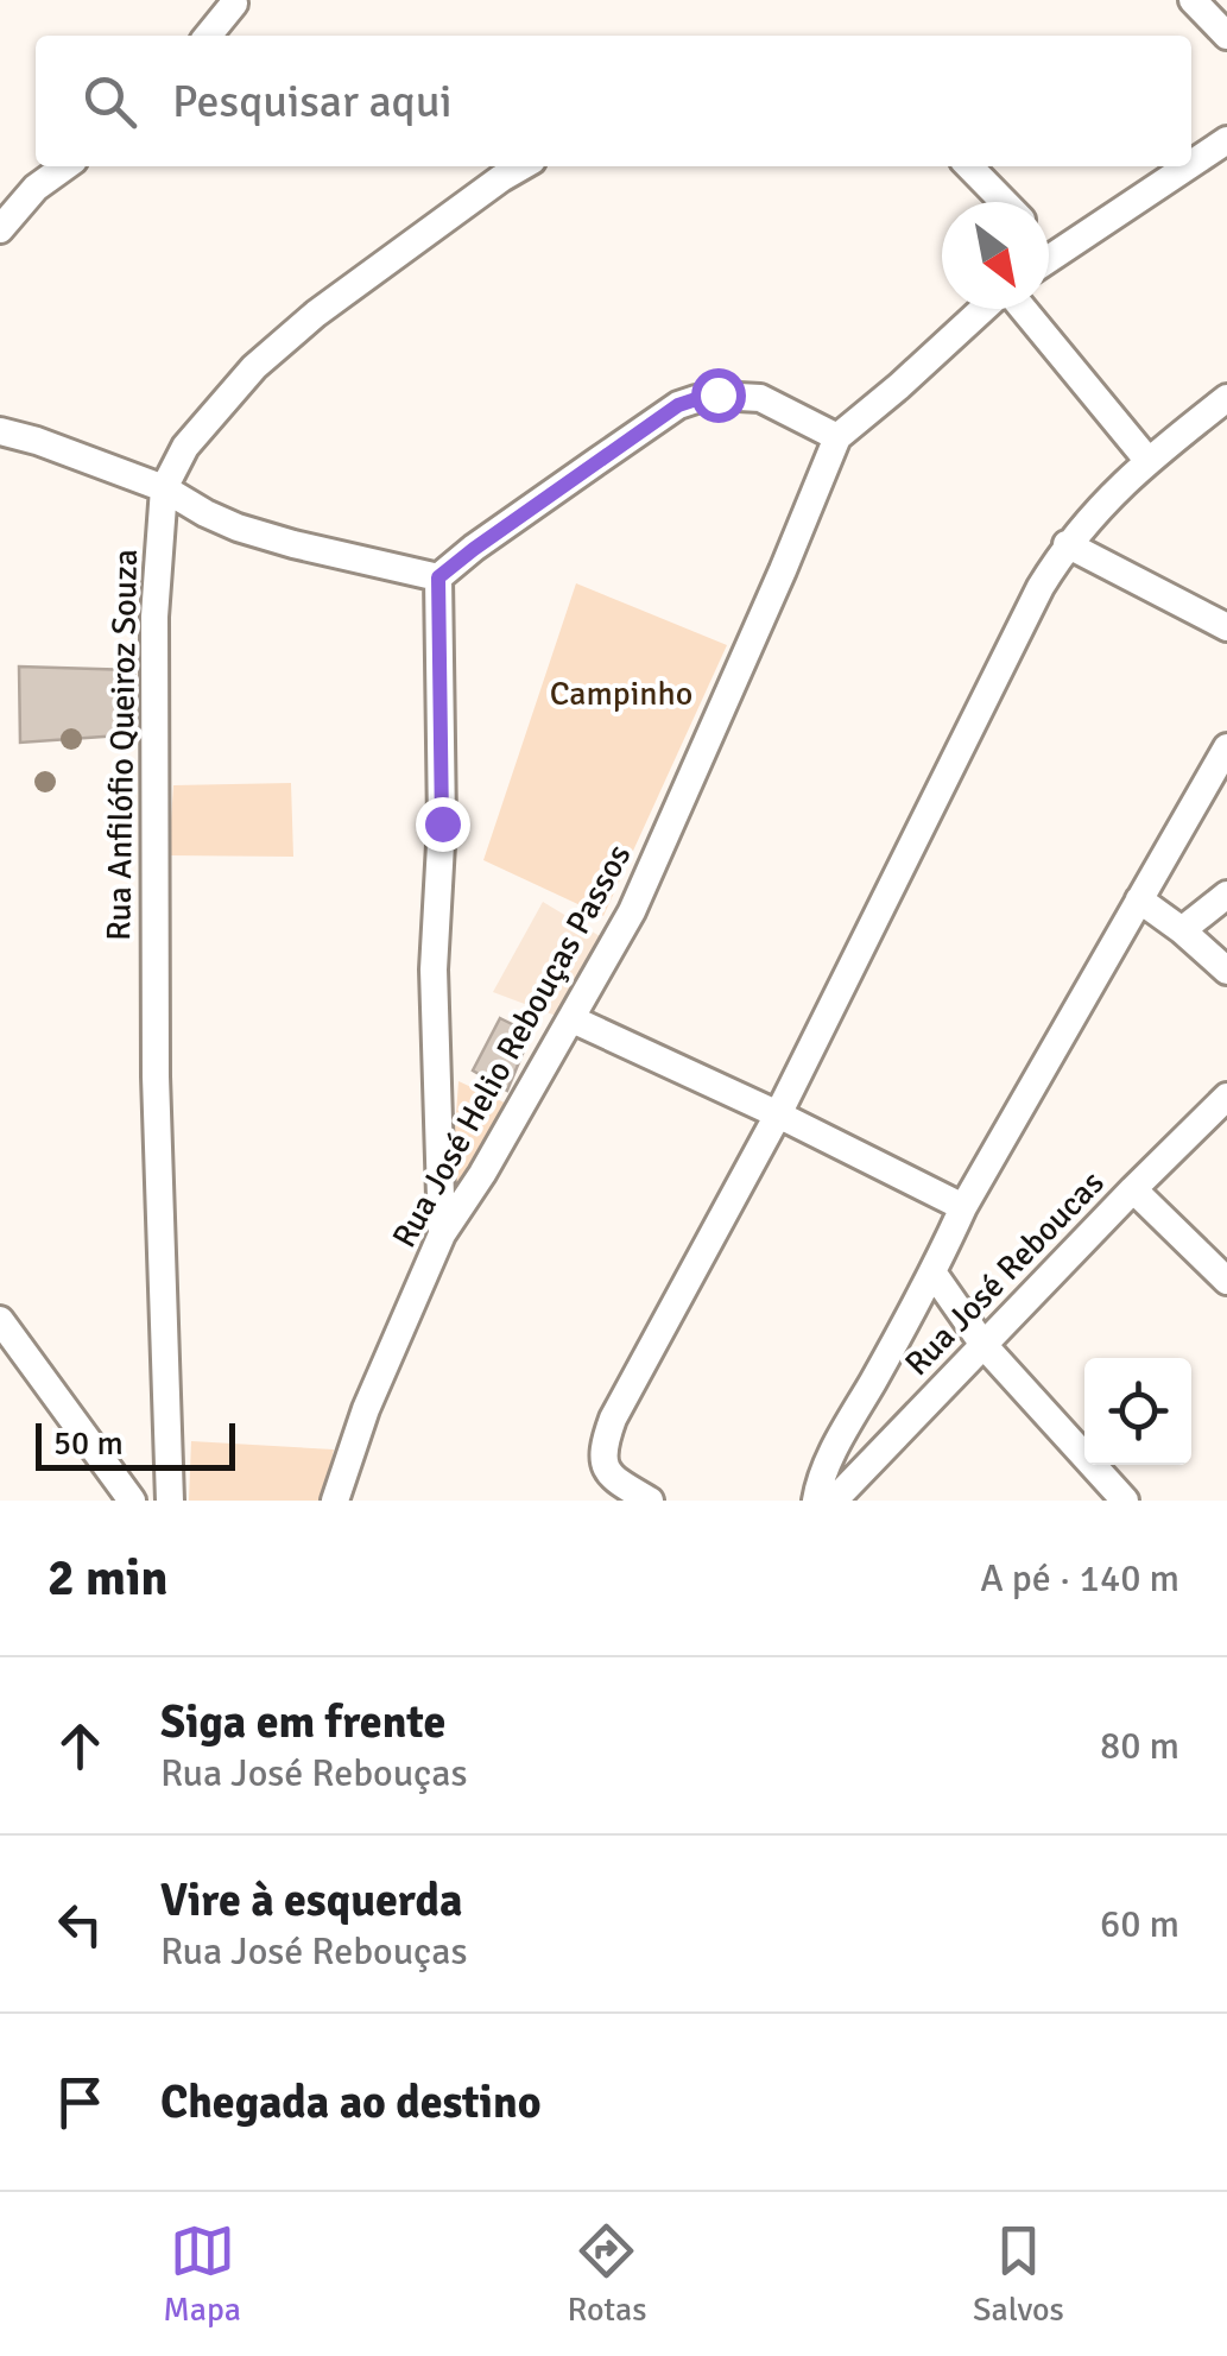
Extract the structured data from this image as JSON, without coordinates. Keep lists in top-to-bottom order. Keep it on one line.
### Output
{"streets":{"street":["Rua Anfilófio Queiroz Souza","Rua José Helio Rebouças Passos","Rua José Reboucas"]},"parks":["Campinho"],"scale_bar":"50 m","north":"bottom right","page":{"search":"Pesquisar aqui","scale":"50 m","heading":["2 min","A pé · 140 m"],"list":[["Siga em frente","Rua José Rebouças","80 m"],["Vire à esquerda","Rua José Rebouças","60 m"],"Chegada ao destino"],"nav":["Mapa","Rotas","Salvos"]}}
